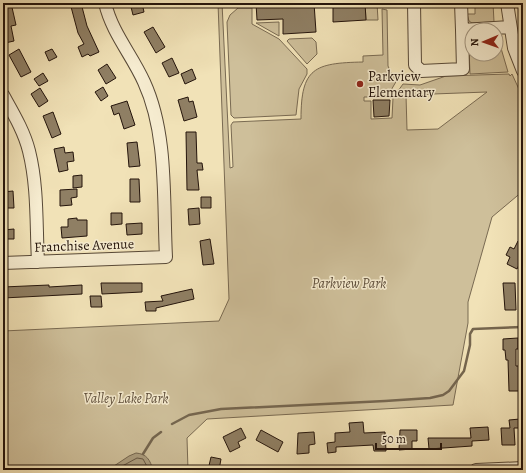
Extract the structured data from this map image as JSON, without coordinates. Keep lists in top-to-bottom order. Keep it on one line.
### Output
{"streets":{"street":["Franchise Avenue"]},"parks":["Parkview Park","Valley Lake Park"],"places":["Parkview Elementary"],"scale_bar":"50 m","north":"left"}
